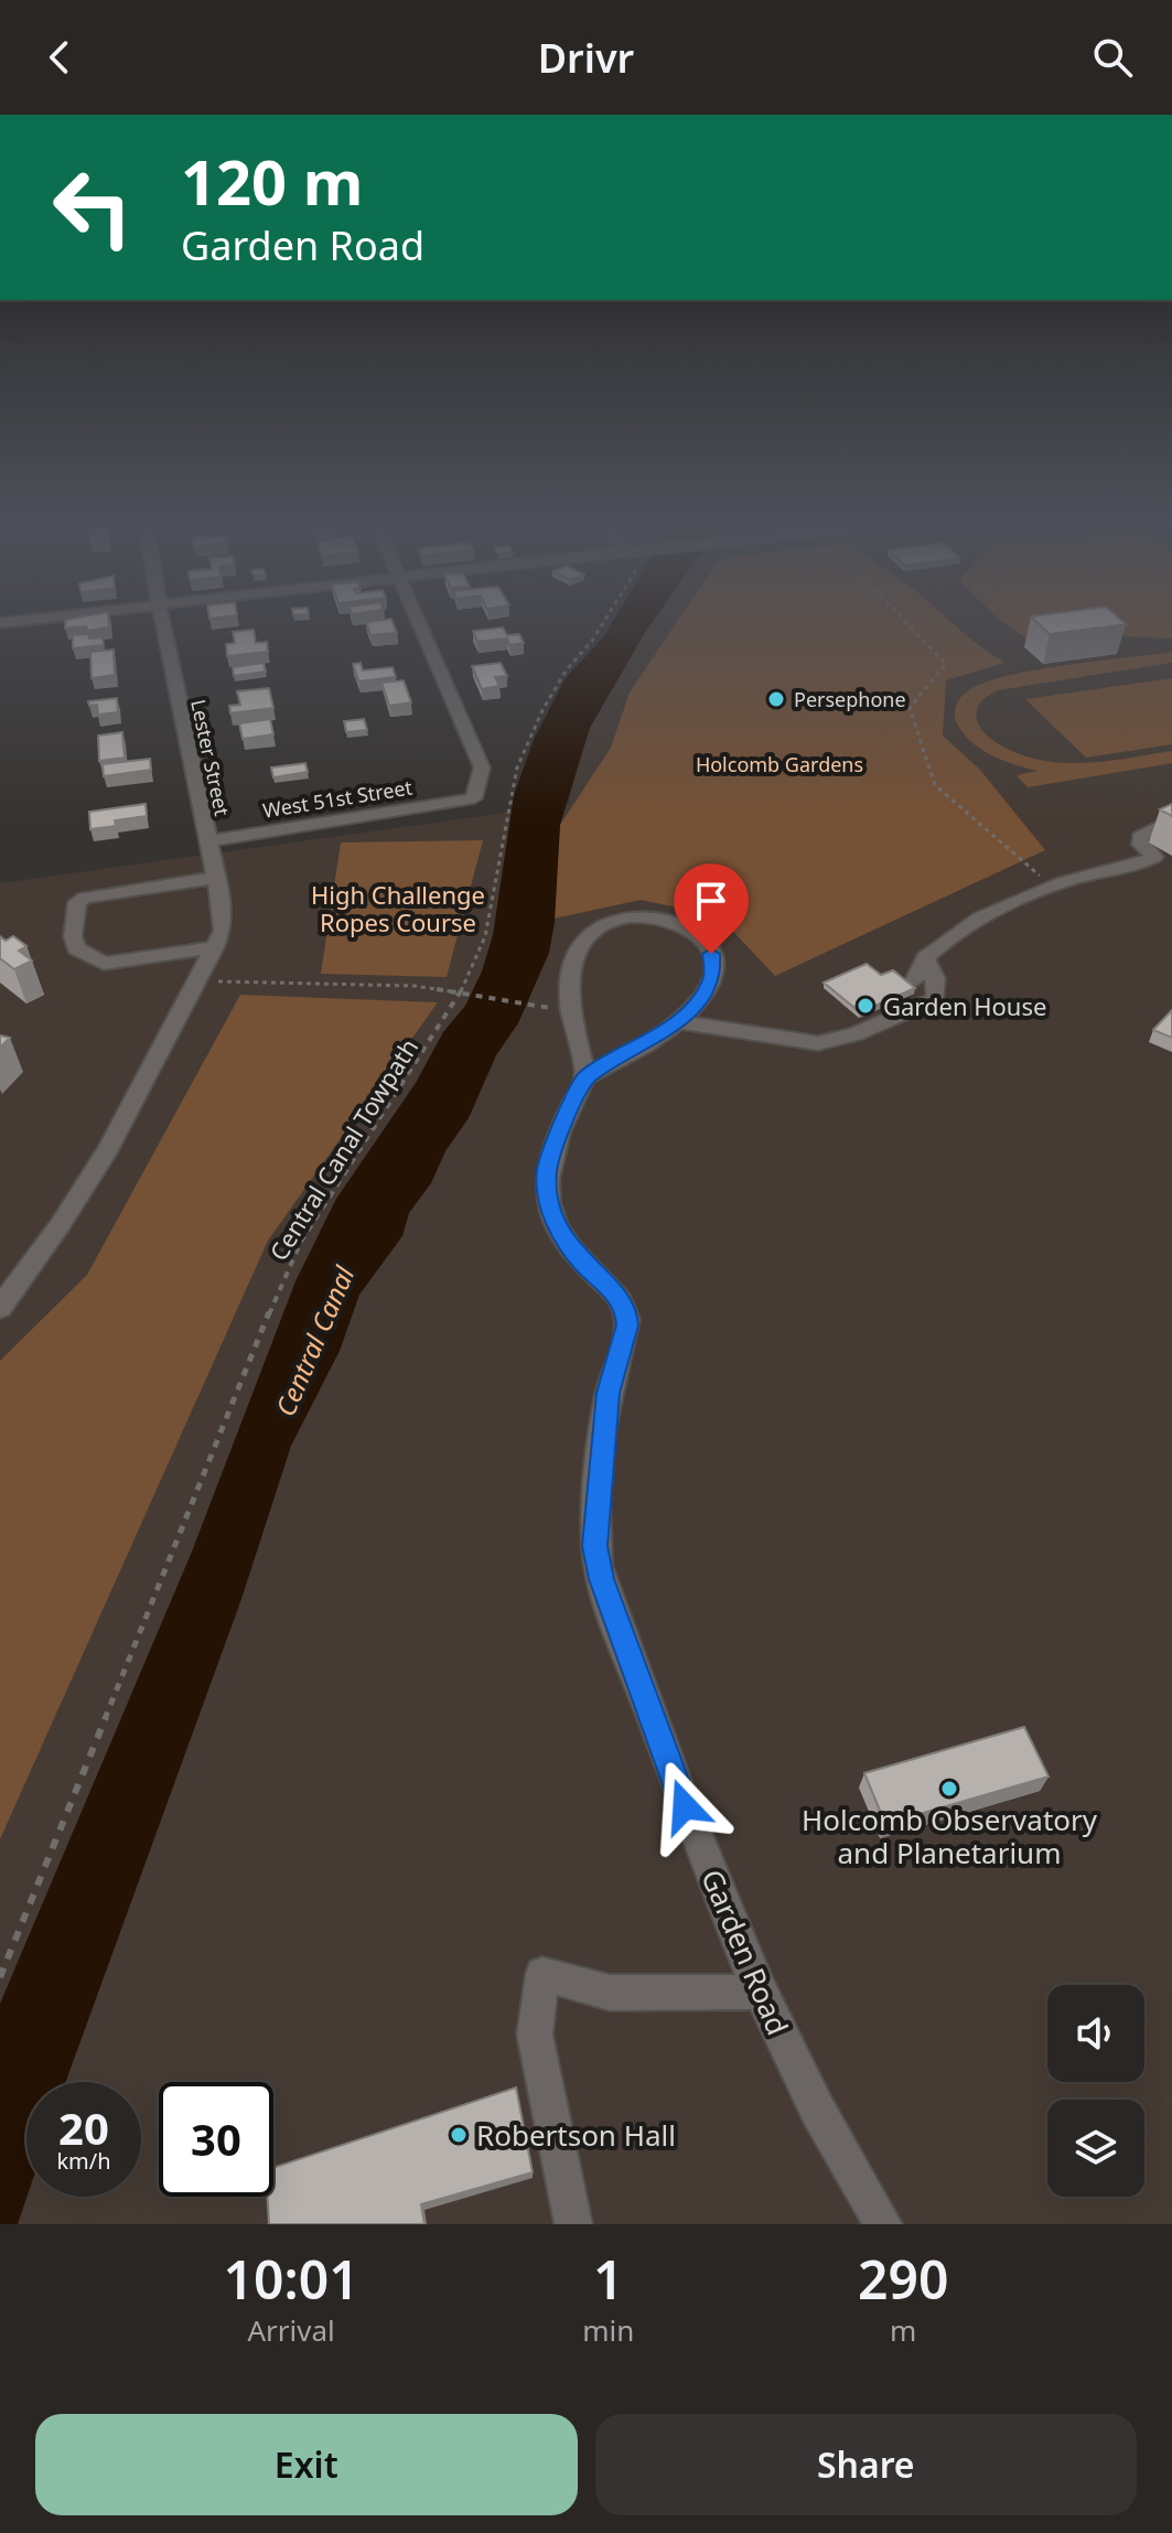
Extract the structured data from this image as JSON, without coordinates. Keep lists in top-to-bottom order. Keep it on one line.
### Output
{"streets":{"street":["Lester Street","West 51st Street","Garden Road"],"path":["Central Canal Towpath"]},"crossings":[["Lester Street","West 51st Street"]],"water":["Central Canal"],"parks":["Holcomb Gardens","High Challenge Ropes Course"],"places":["Persephone","Garden House","Holcomb Observatory and Planetarium","Robertson Hall"],"page":{"header":"Drivr","turn":["120 m","Garden Road"],"speed":"20 km/h","limit":"30","eta":["10:01","Arrival","1","min","290","m"],"buttons":["Exit","Share"]}}
